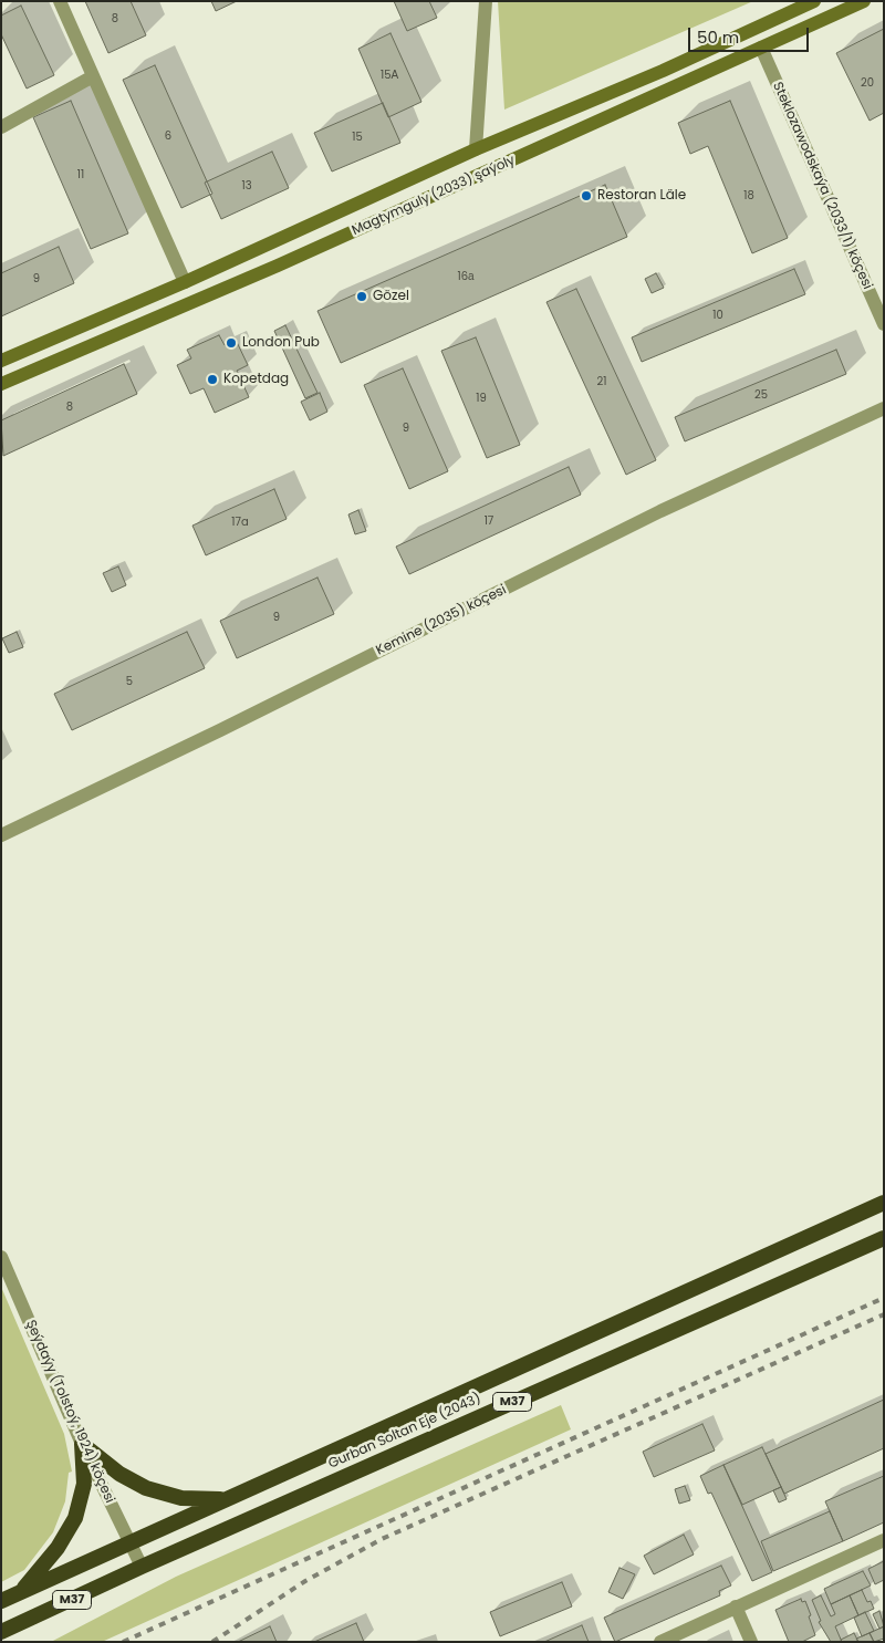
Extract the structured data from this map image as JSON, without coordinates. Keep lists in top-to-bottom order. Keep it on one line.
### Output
{"streets":{"highway":["M37","Gurban Soltan Eje (2043)"],"main road":["Magtymguly (2033) şaýoly"],"street":["Steklozawodskaýa (2033/1) köçesi","Kemine (2035) köçesi","Şeýdaýy (Tolstoý, 1924) köçesi"]},"crossings":[["Steklozawodskaýa (2033/1) köçesi","Magtymguly (2033) şaýoly"],["Şeýdaýy (Tolstoý, 1924) köçesi","Gurban Soltan Eje (2043)"]],"places":["Restoran Läle","Gözel","London Pub","Kopetdag"],"house_numbers":["8","15А","20","6","15","11","13","18","16а","9","10","21","25","19","8","9","17","17a","9","5"],"scale_bar":"50 m"}
